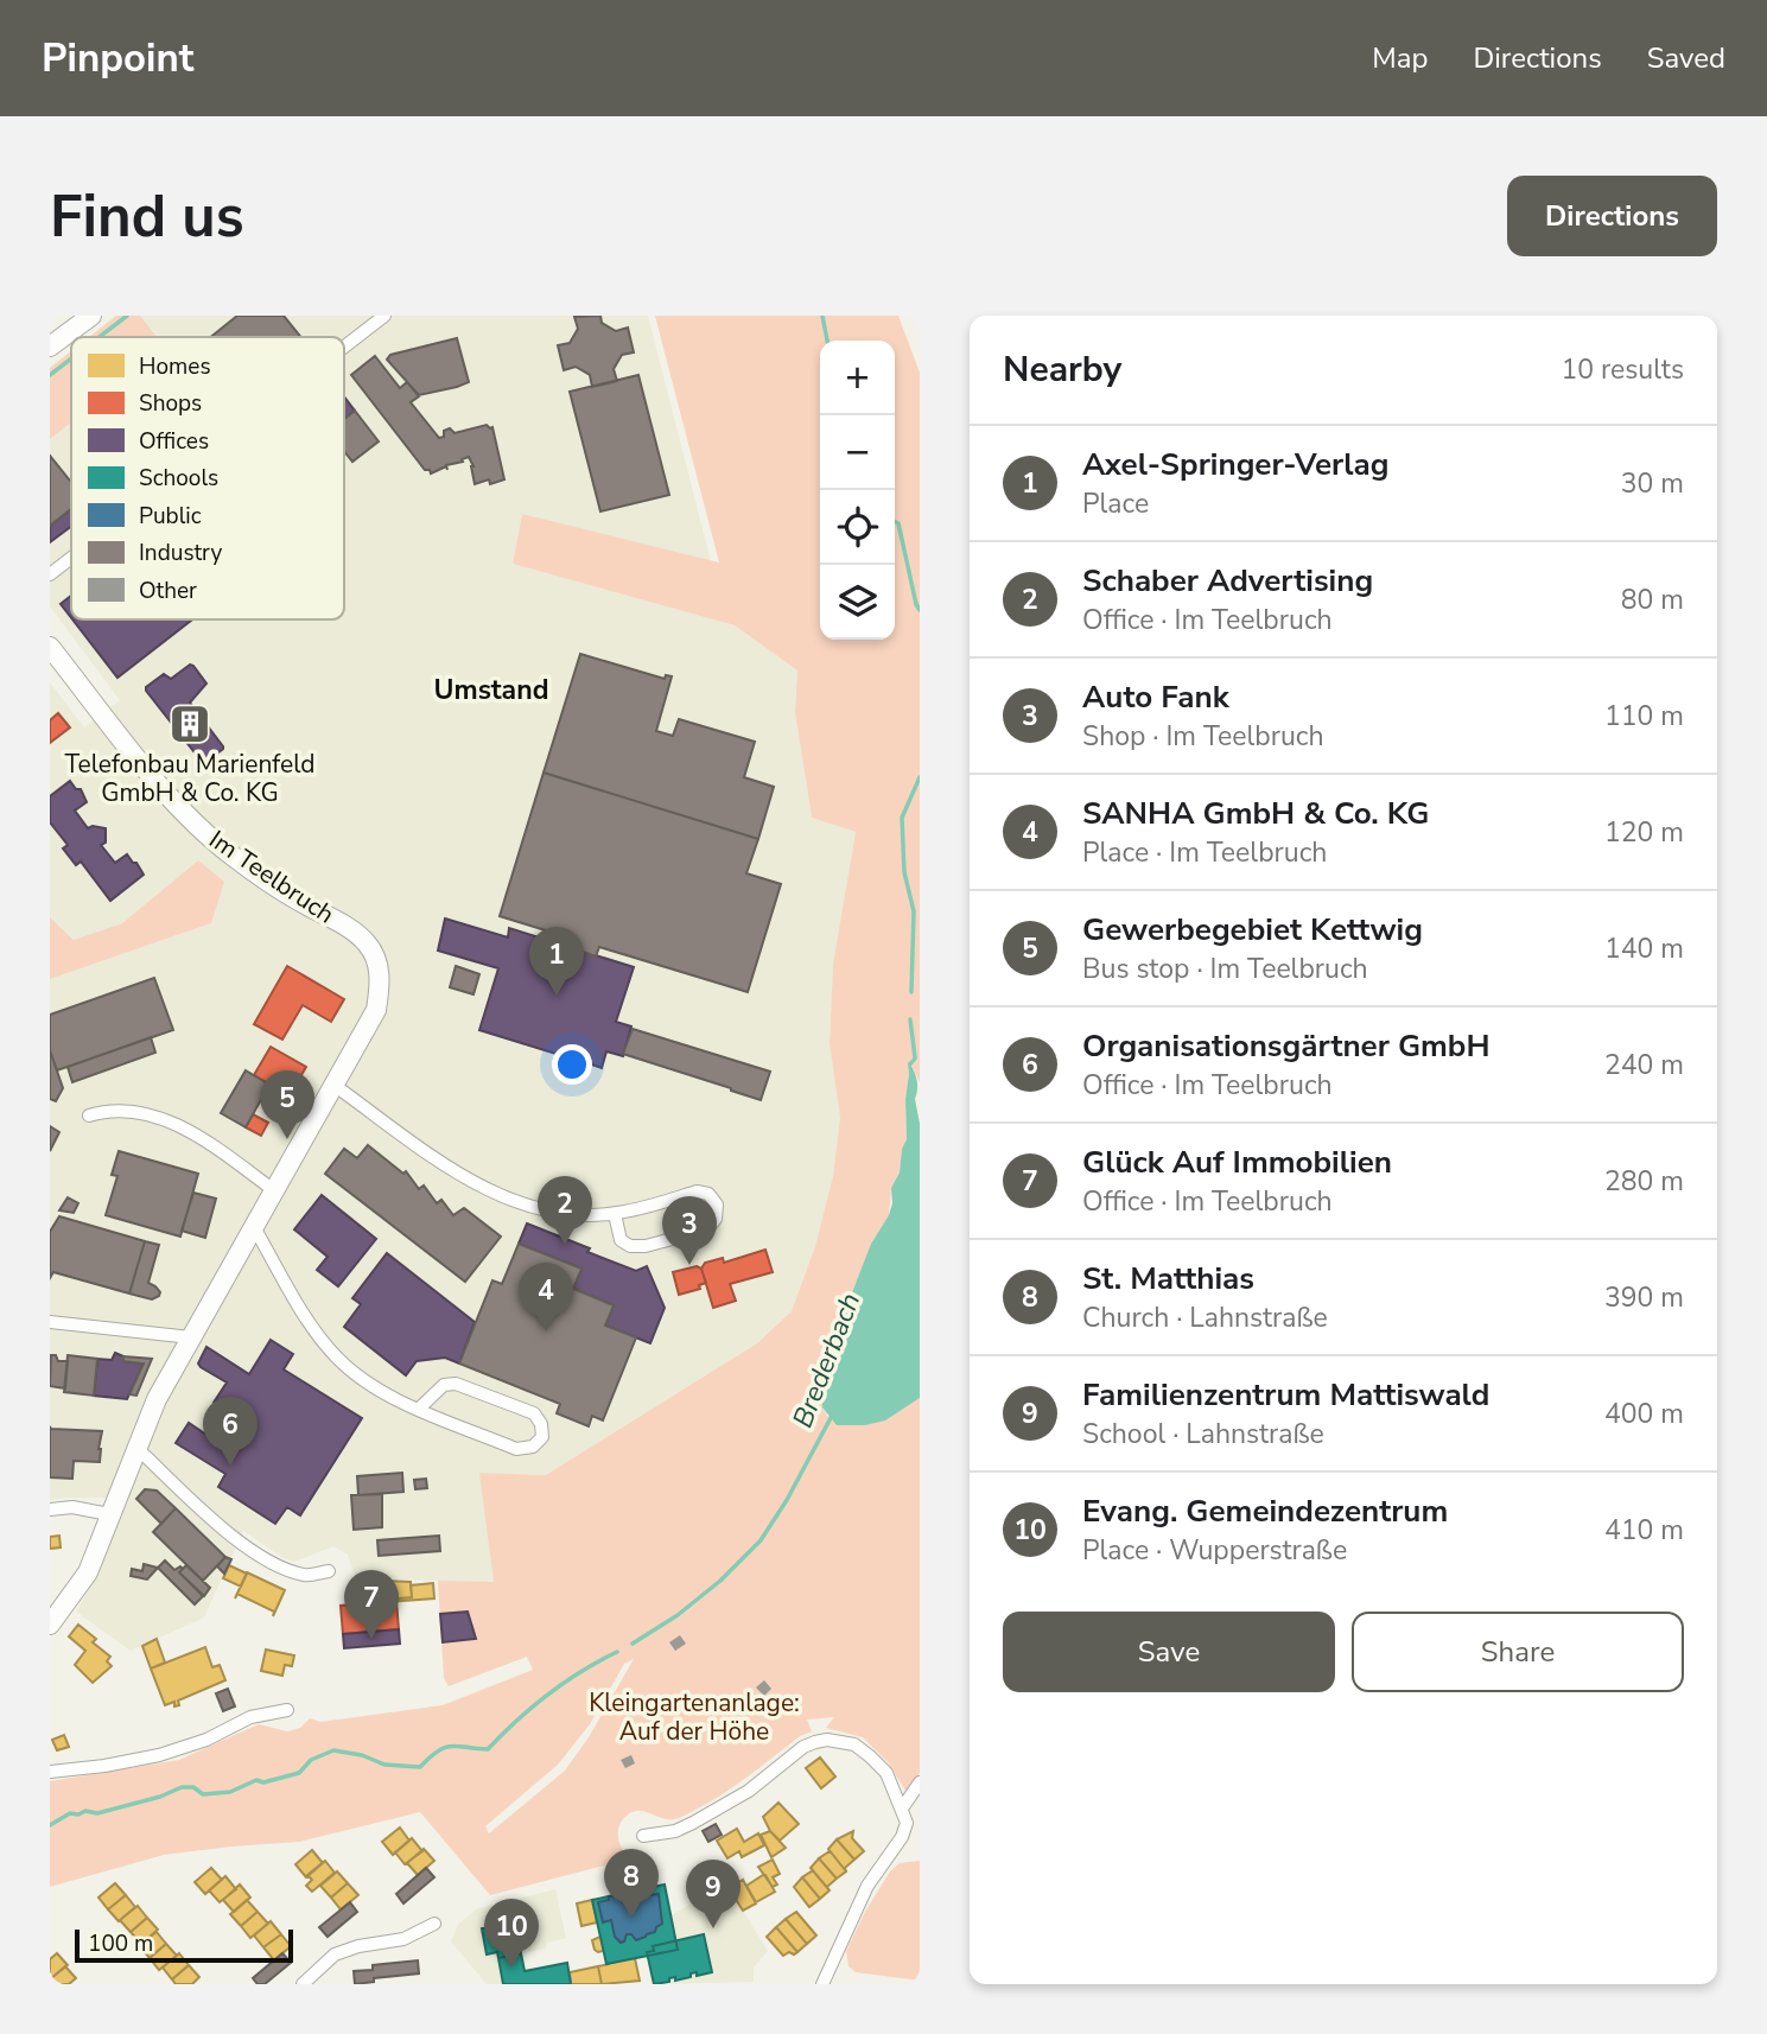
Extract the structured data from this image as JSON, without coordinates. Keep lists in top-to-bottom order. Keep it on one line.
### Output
{"streets":{"street":["Im Teelbruch"]},"districts":["Umstand"],"water":["Brederbach"],"parks":["Kleingartenanlage: Auf der Höhe"],"places":{"building":["Telefonbau Marienfeld GmbH & Co. KG"]},"legend":["Homes","Shops","Offices","Schools","Public","Industry","Other"],"scale_bar":"100 m","page":{"header":"Pinpoint","nav":["Map","Directions","Saved"],"buttons":["Directions",["Save","Share"]],"title":"Find us","heading":["Nearby","10 results"],"map_buttons":["+","−"],"list":[{"mark":"1","name":"Axel-Springer-Verlag","note":"Place","value":"30 m"},{"mark":"2","name":"Schaber Advertising","note":"Office · Im Teelbruch","value":"80 m"},{"mark":"3","name":"Auto Fank","note":"Shop · Im Teelbruch","value":"110 m"},{"mark":"4","name":"SANHA GmbH & Co. KG","note":"Place · Im Teelbruch","value":"120 m"},{"mark":"5","name":"Gewerbegebiet Kettwig","note":"Bus stop · Im Teelbruch","value":"140 m"},{"mark":"6","name":"Organisationsgärtner GmbH","note":"Office · Im Teelbruch","value":"240 m"},{"mark":"7","name":"Glück Auf Immobilien","note":"Office · Im Teelbruch","value":"280 m"},{"mark":"8","name":"St. Matthias","note":"Church · Lahnstraße","value":"390 m"},{"mark":"9","name":"Familienzentrum Mattiswald","note":"School · Lahnstraße","value":"400 m"},{"mark":"10","name":"Evang. Gemeindezentrum","note":"Place · Wupperstraße","value":"410 m"}],"pins":["1","5","2","3","4","6","7","8","9","10"],"scale":"100 m"}}
